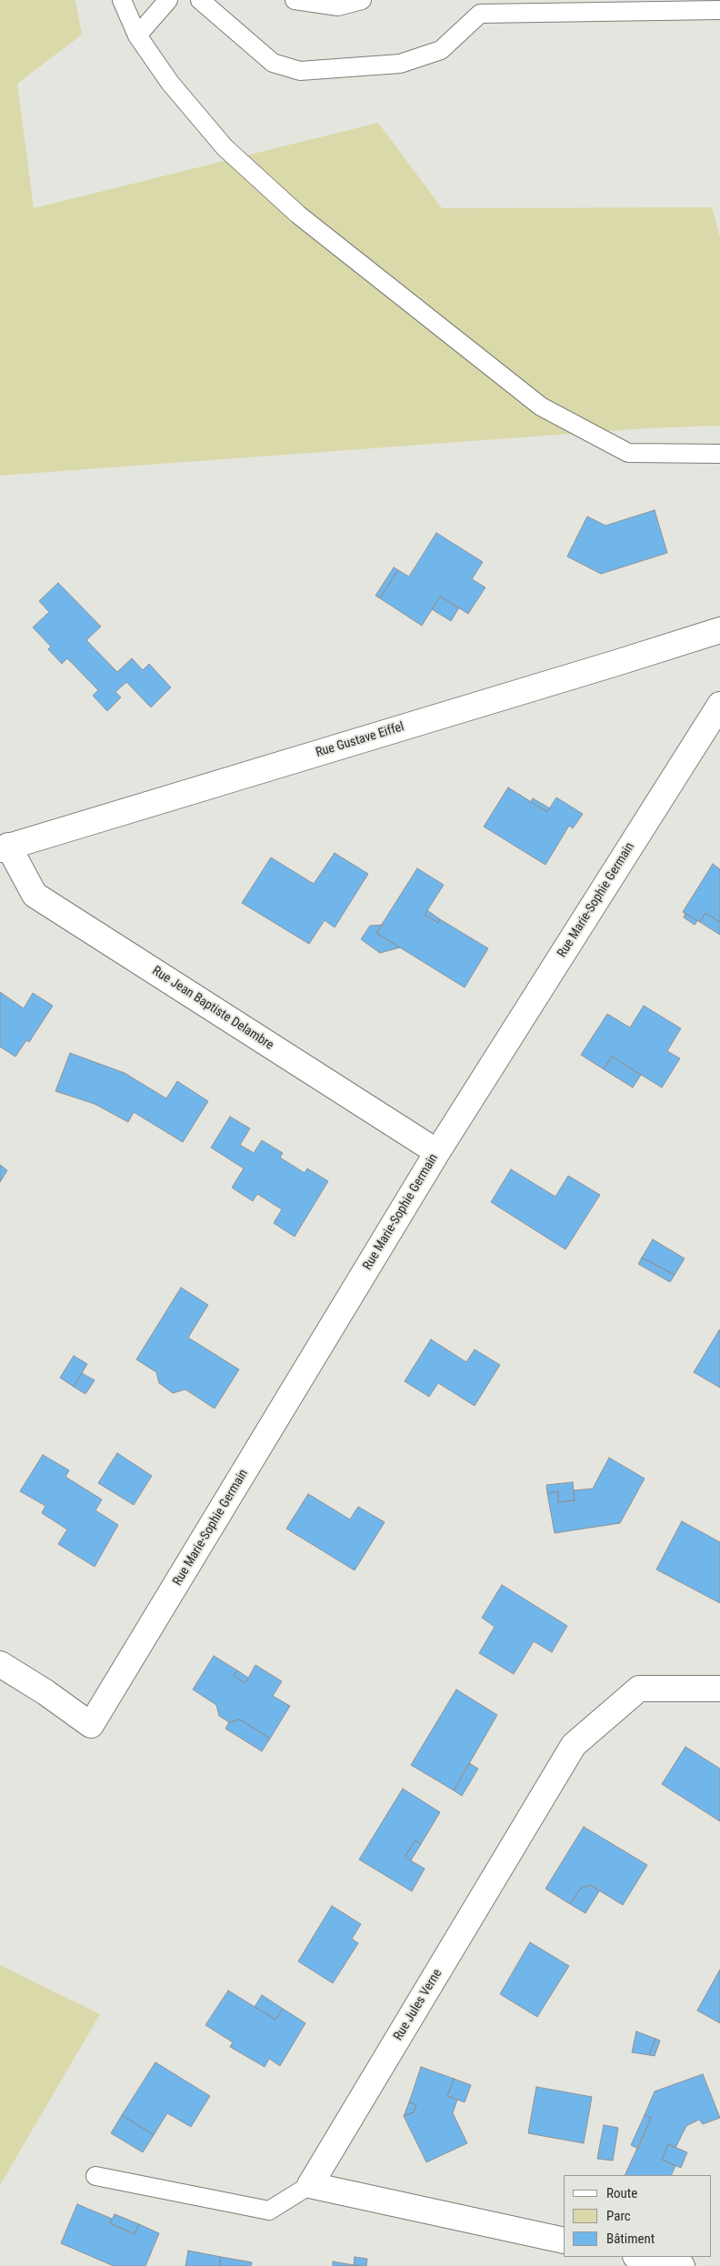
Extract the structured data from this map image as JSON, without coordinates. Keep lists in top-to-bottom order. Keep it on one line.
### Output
{"streets":{"street":["Rue Gustave Eiffel","Rue Marie-Sophie Germain","Rue Jean Baptiste Delambre","Rue Jules Verne"]},"crossings":[["Rue Gustave Eiffel","Rue Jean Baptiste Delambre"],["Rue Marie-Sophie Germain","Rue Jean Baptiste Delambre"]],"legend":["Route","Parc","Bâtiment"]}
